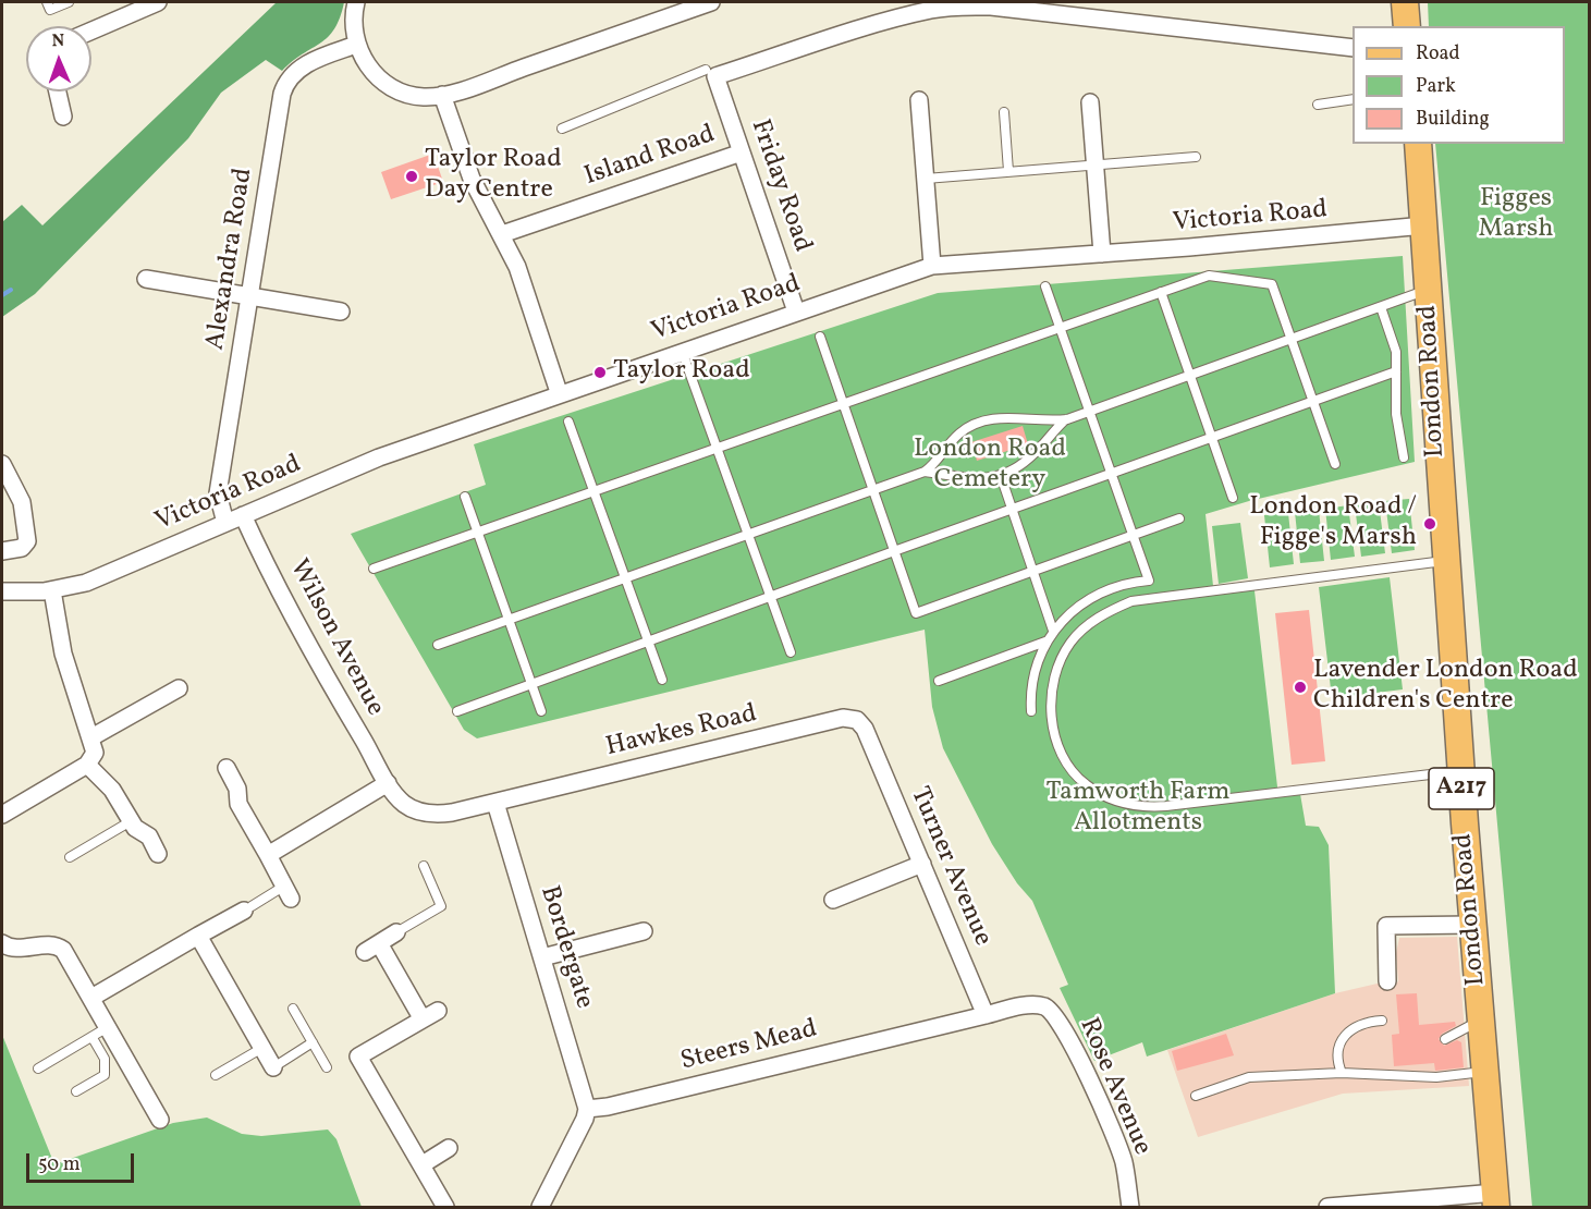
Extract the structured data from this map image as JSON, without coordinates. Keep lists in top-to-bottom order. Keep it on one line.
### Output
{"streets":{"main road":["London Road","A217"],"street":["Island Road","Friday Road","Victoria Road","Alexandra Road","Wilson Avenue","Hawkes Road","Turner Avenue","Bordergate","Steers Mead","Rose Avenue"]},"crossings":[["Island Road","Friday Road"],["Friday Road","Victoria Road"],["Victoria Road","Alexandra Road"],["Victoria Road","London Road"],["Victoria Road","Wilson Avenue"],["Wilson Avenue","Hawkes Road"],["Wilson Avenue","Bordergate"],["Hawkes Road","Turner Avenue"],["Hawkes Road","Bordergate"],["Turner Avenue","Steers Mead"],["Bordergate","Steers Mead"],["Steers Mead","Rose Avenue"]],"parks":["Figges Marsh","London Road Cemetery","Tamworth Farm Allotments"],"places":["Taylor Road Day Centre","Taylor Road","London Road / Figge's Marsh","Lavender London Road Children's Centre"],"legend":["Road","Park","Building"],"scale_bar":"50 m","north":"top"}
